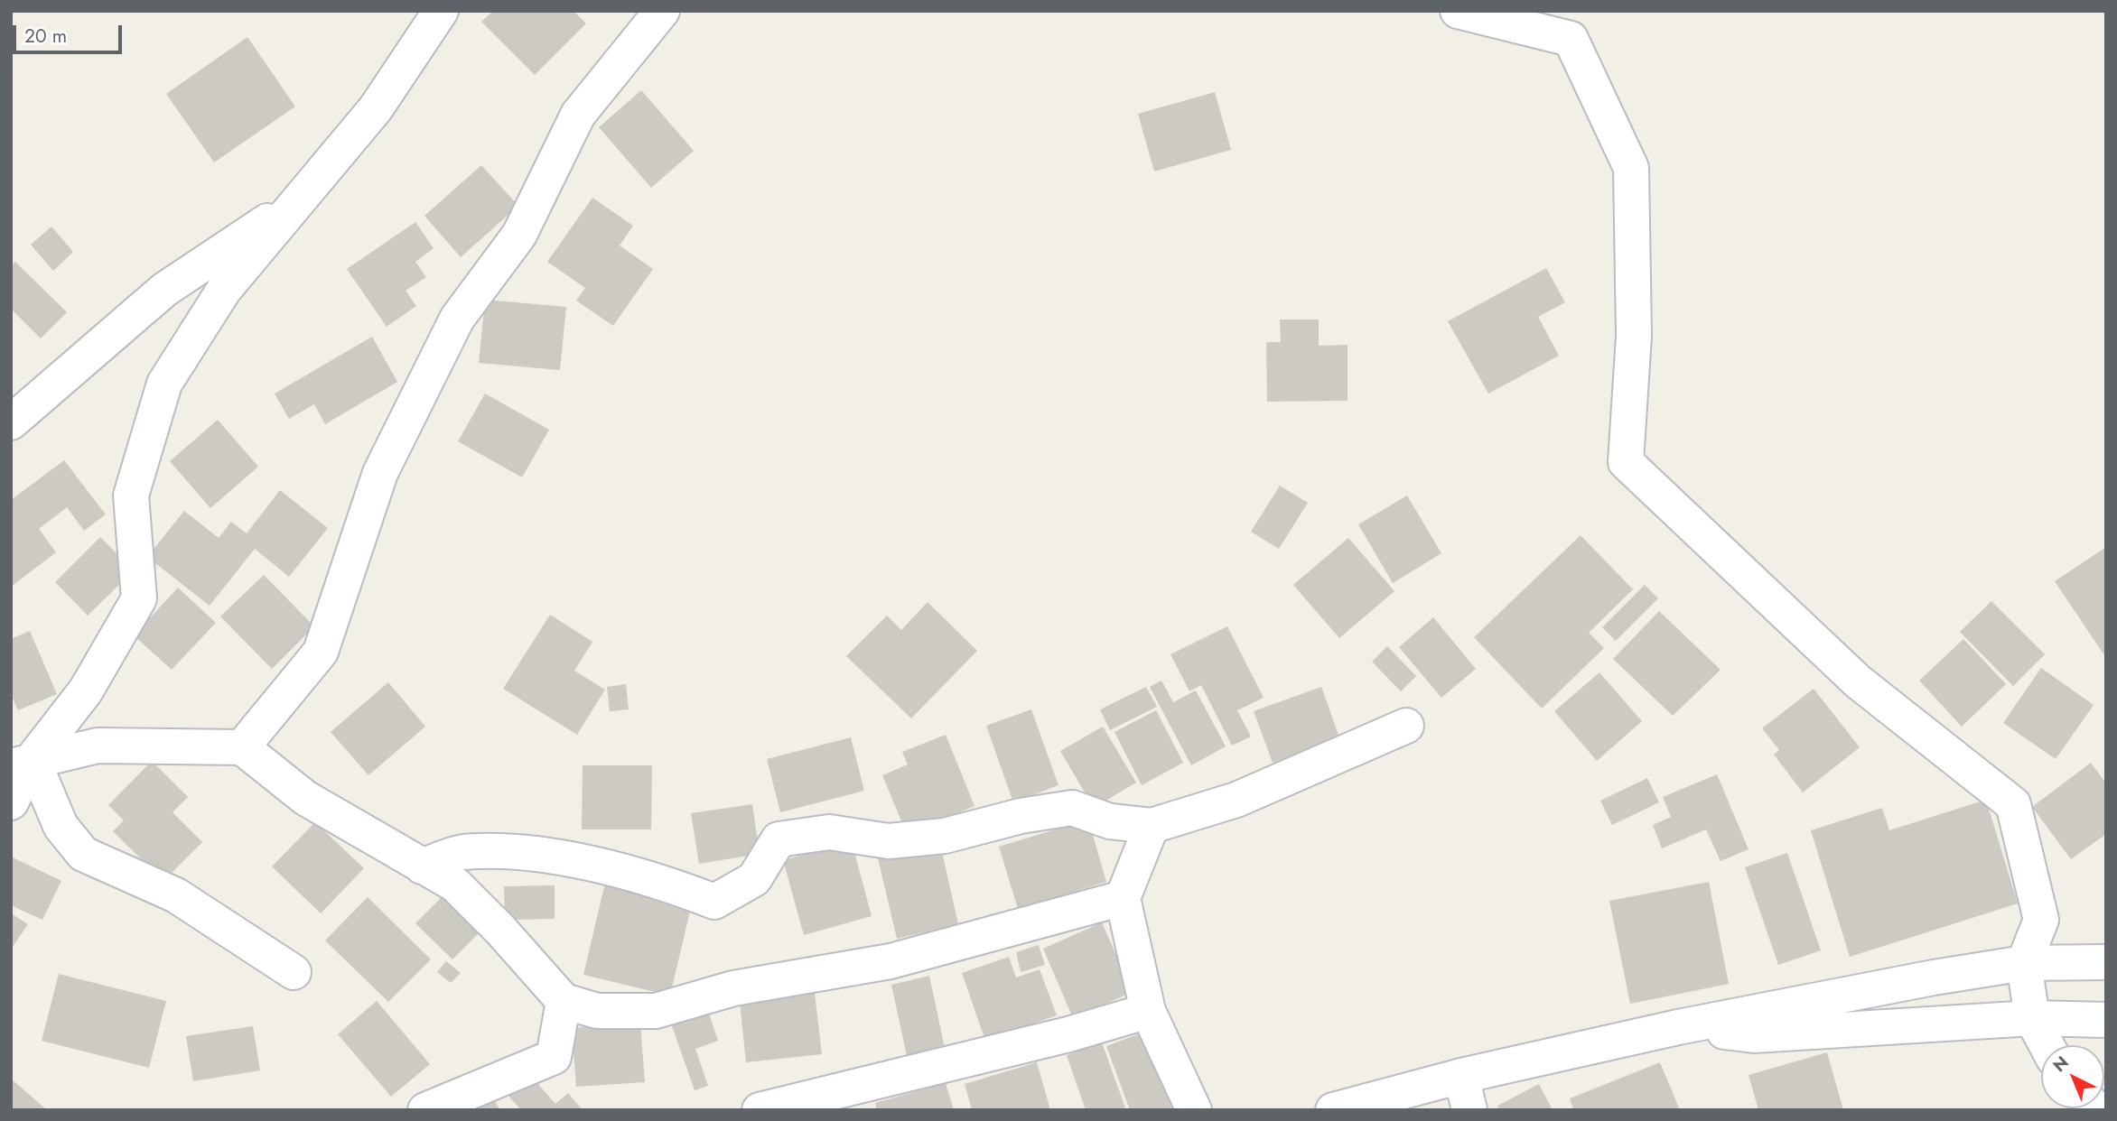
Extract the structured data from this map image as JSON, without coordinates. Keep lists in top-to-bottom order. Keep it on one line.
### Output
{"scale_bar":"20 m","north":"top left"}
